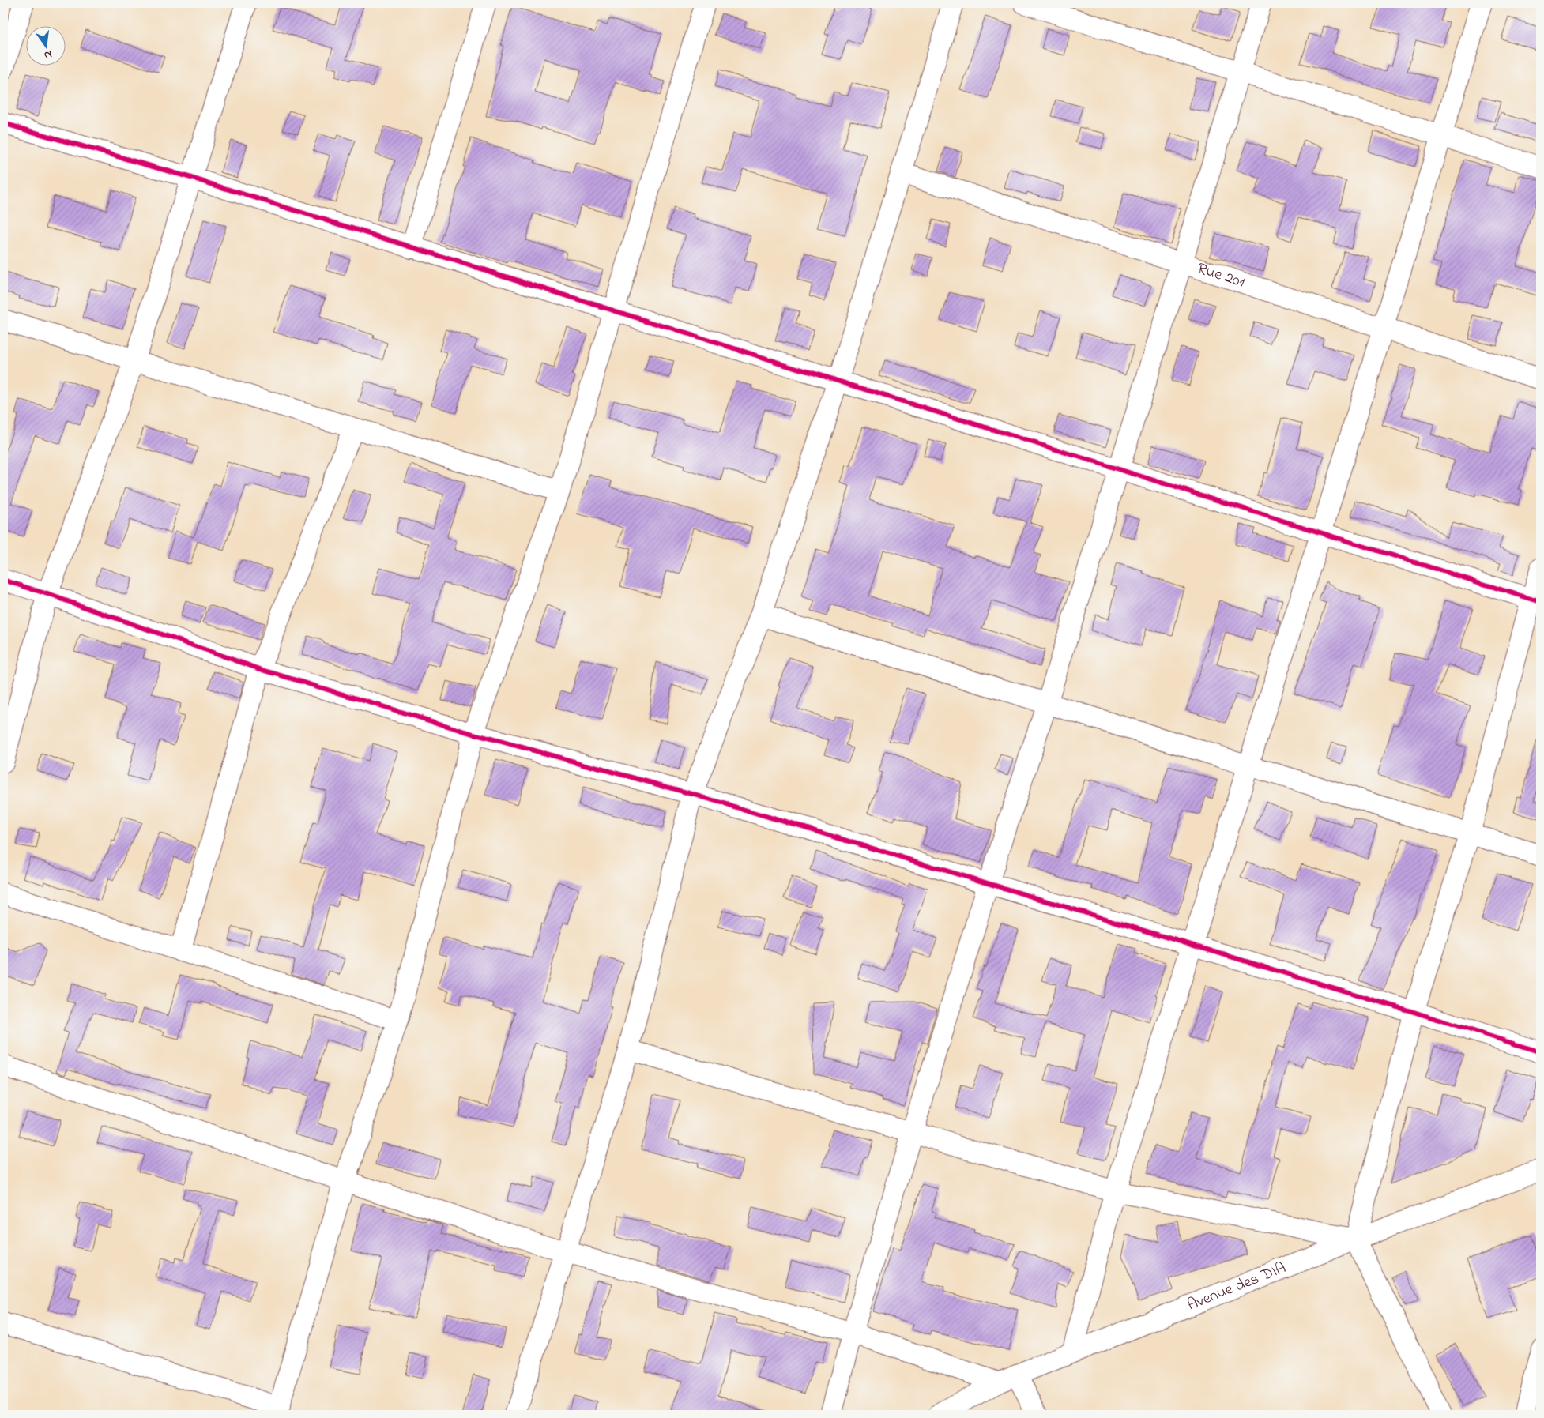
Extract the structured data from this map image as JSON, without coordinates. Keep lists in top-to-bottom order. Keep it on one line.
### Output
{"streets":{"street":["Rue 201","Avenue des DIA"]},"north":"bottom"}
